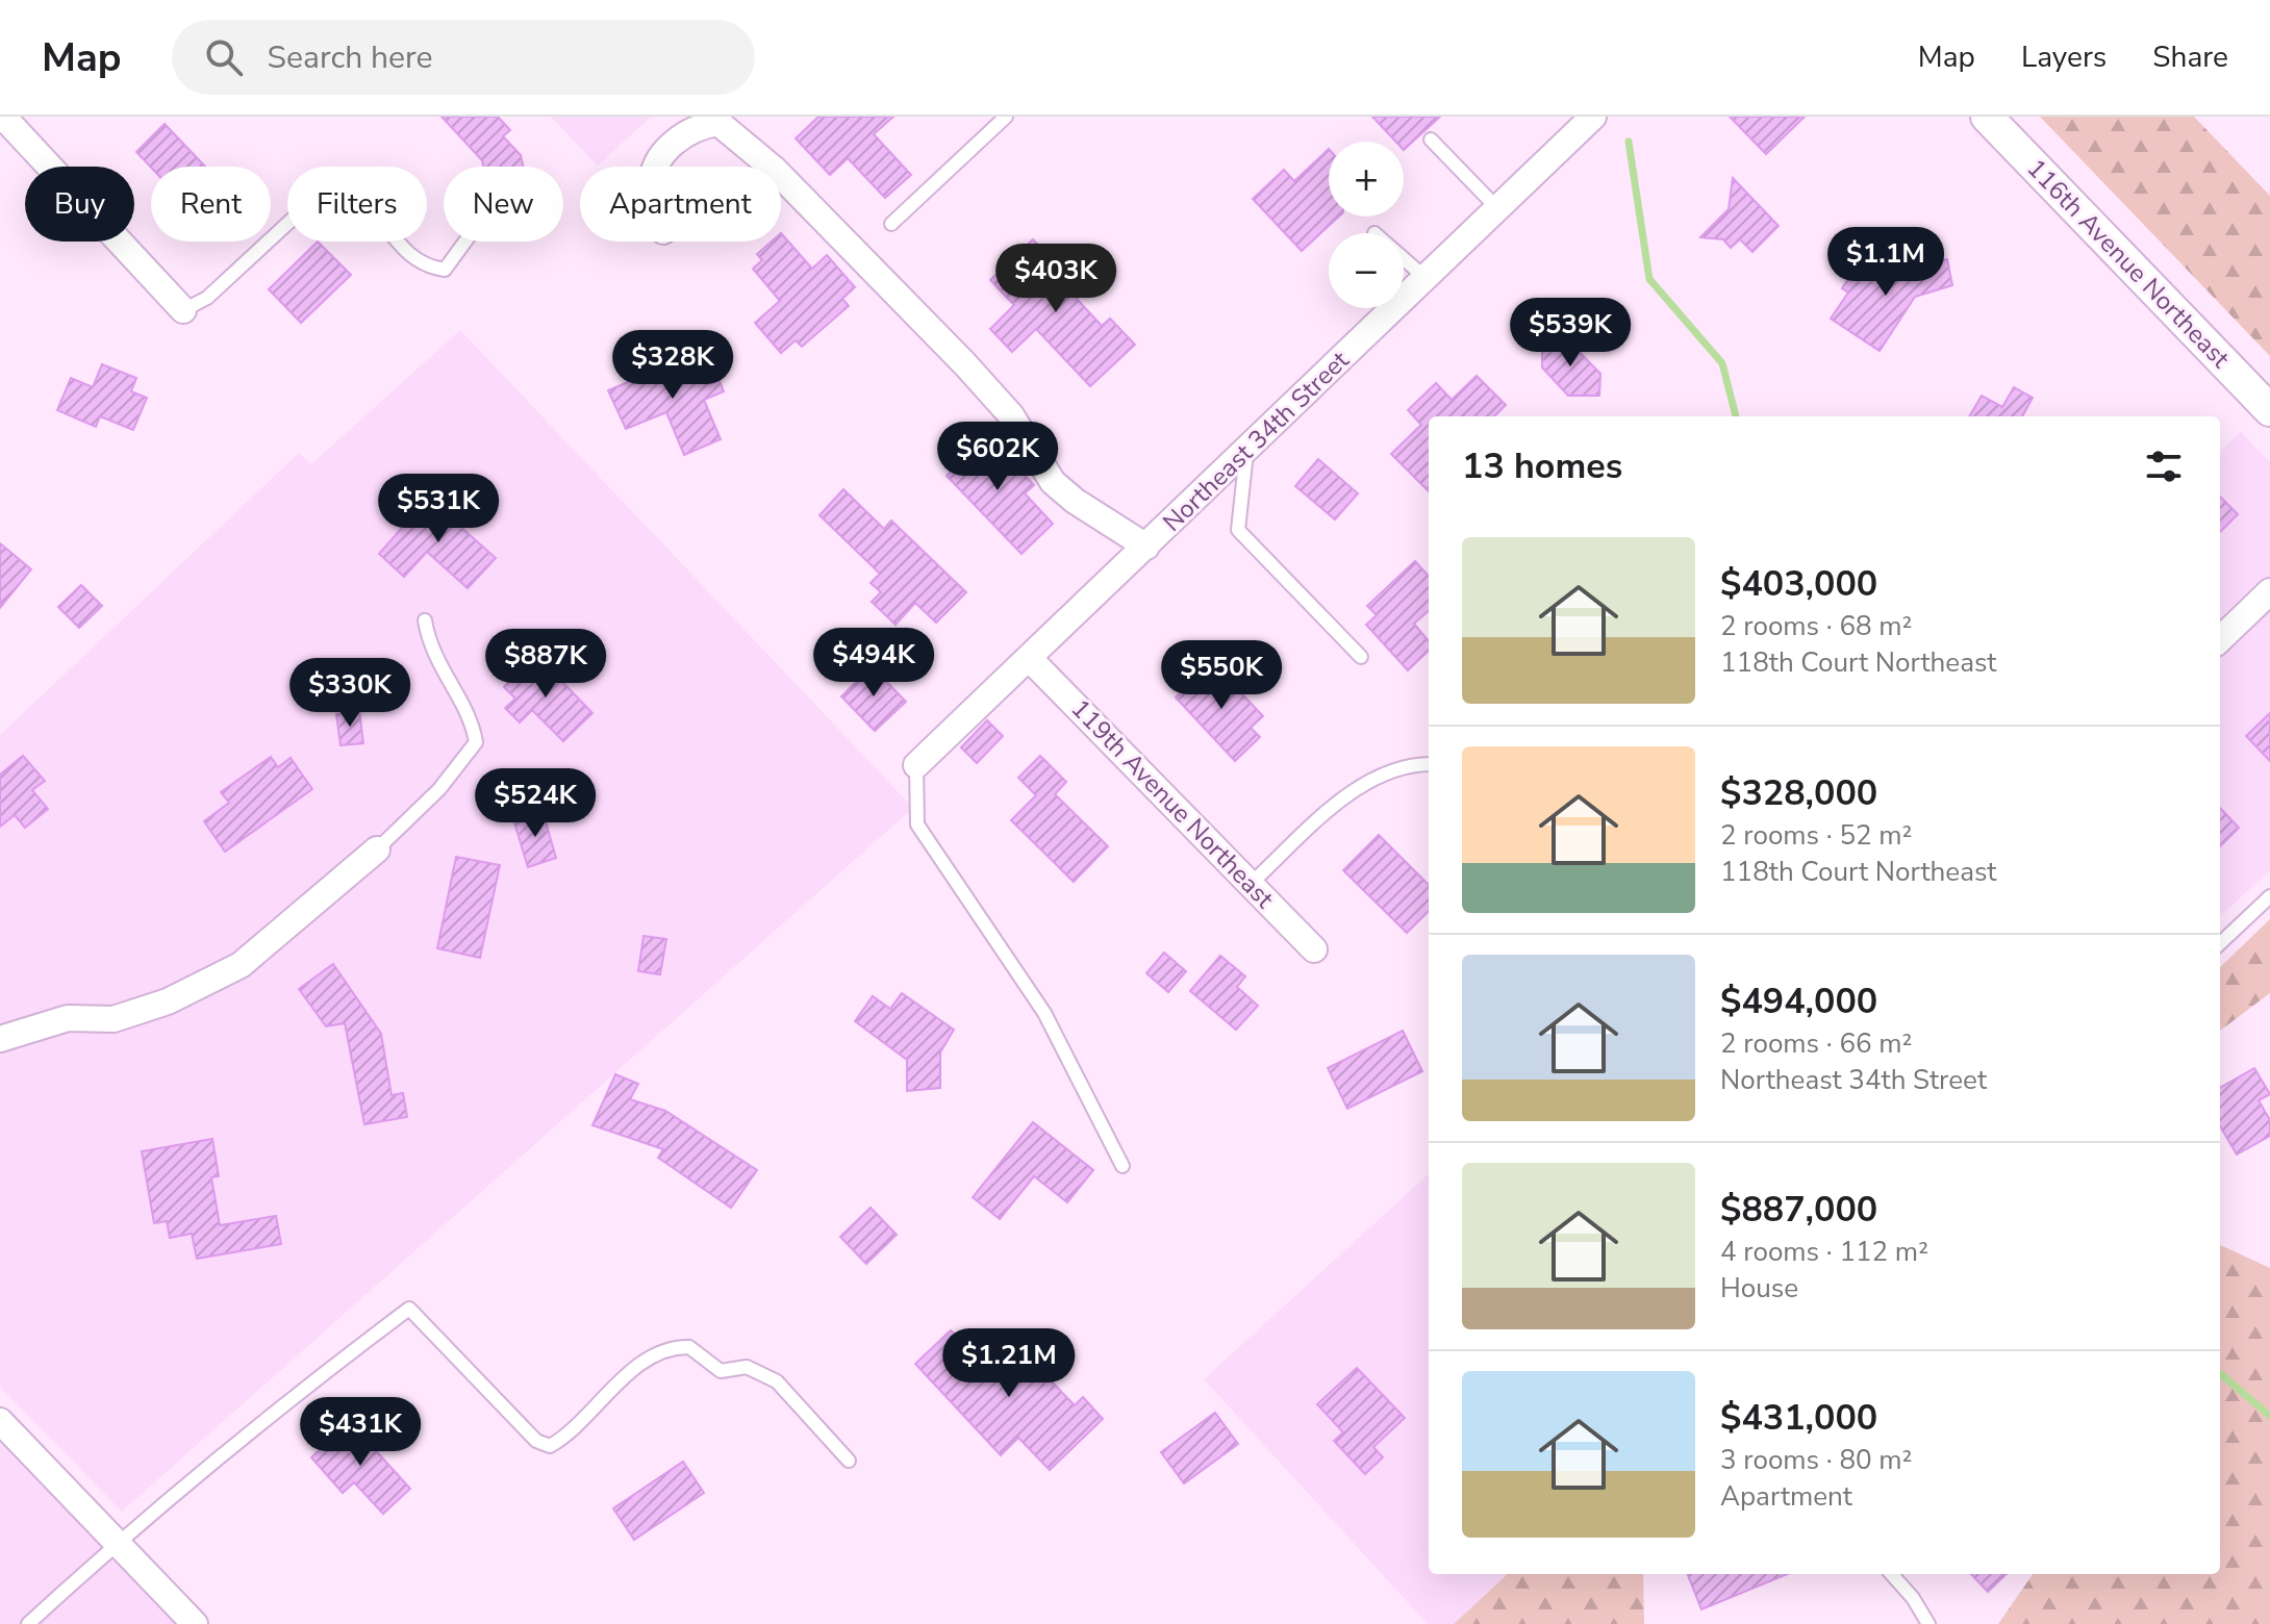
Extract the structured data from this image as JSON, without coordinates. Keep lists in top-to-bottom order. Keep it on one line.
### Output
{"streets":{"street":["116th Avenue Northeast","Northeast 34th Street","119th Avenue Northeast"]},"crossings":[["Northeast 34th Street","119th Avenue Northeast"]],"page":{"header":"Map","search":"Search here","nav":["Map","Layers","Share"],"map_buttons":["+","−"],"chip":["Buy","Rent","Filters","New","Apartment"],"price":["$1.1M","$403K","$539K","$328K","$602K","$531K","$494K","$887K","$550K","$330K","$524K","$1.21M","$431K"],"heading":"13 homes","list":[{"name":"$403,000","note":"2 rooms · 68 m² · 118th Court Northeast"},{"name":"$328,000","note":"2 rooms · 52 m² · 118th Court Northeast"},{"name":"$494,000","note":"2 rooms · 66 m² · Northeast 34th Street"},{"name":"$887,000","note":"4 rooms · 112 m² · House"},{"name":"$431,000","note":"3 rooms · 80 m² · Apartment"}]}}
